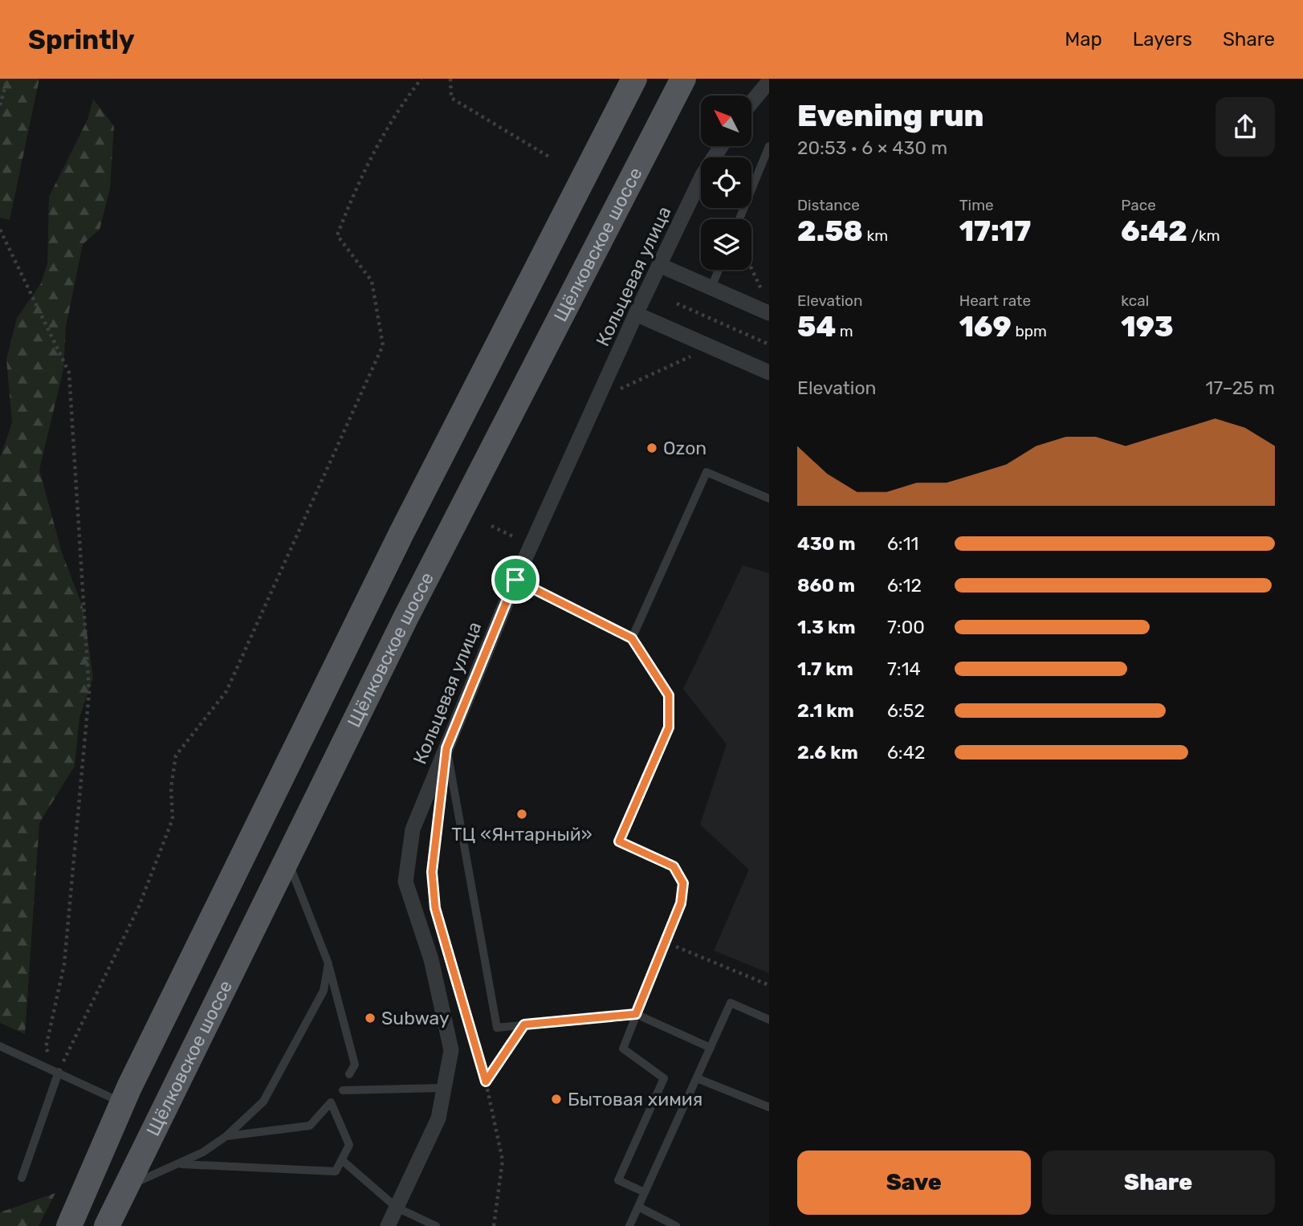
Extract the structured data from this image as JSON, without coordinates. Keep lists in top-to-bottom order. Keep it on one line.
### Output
{"streets":{"main road":["Щёлковское шоссе"],"street":["Кольцевая улица"]},"places":["Ozon","ТЦ «Янтарный»","Subway","Бытовая химия"],"north":"top left","page":{"header":"Sprintly","nav":["Map","Layers","Share"],"heading":["Evening run","20:53 · 6 × 430 m"],"stats":[["Distance","2.58 km"],["Time","17:17"],["Pace","6:42 /km"],["Elevation","54 m"],["Heart rate","169 bpm"],["kcal","193"]],"chart":["Elevation","17–25 m"],"list":[{"name":"430 m","note":"6:11"},{"name":"860 m","note":"6:12"},{"name":"1.3 km","note":"7:00"},{"name":"1.7 km","note":"7:14"},{"name":"2.1 km","note":"6:52"},{"name":"2.6 km","note":"6:42"}],"buttons":["Save","Share"]}}
